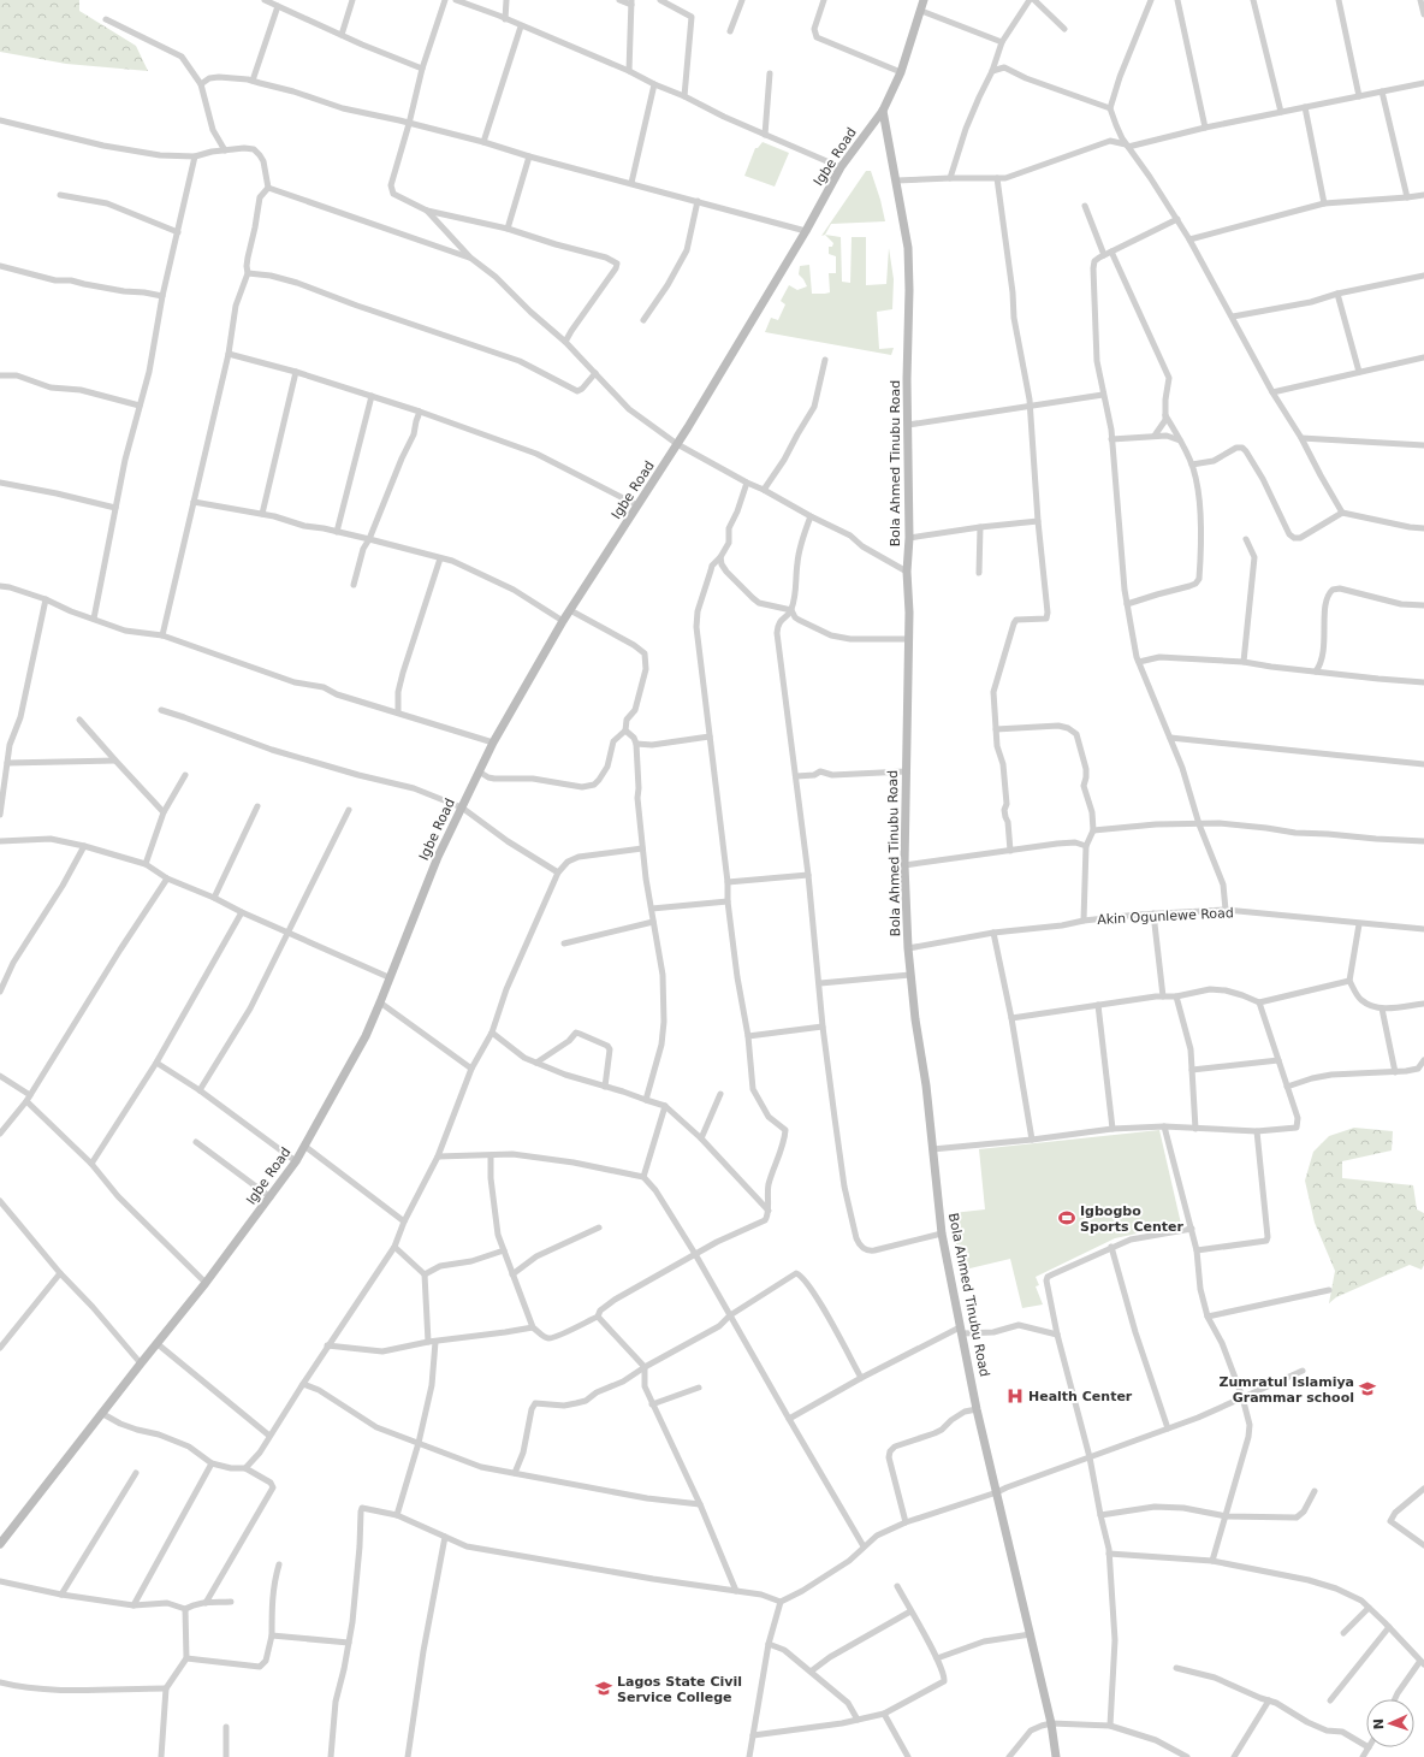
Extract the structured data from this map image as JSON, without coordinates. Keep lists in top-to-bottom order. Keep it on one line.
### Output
{"streets":{"main road":["Igbe Road","Bola Ahmed Tinubu Road"],"street":["Akin Ogunlewe Road"]},"crossings":[["Igbe Road","Bola Ahmed Tinubu Road"],["Bola Ahmed Tinubu Road","Akin Ogunlewe Road"]],"places":{"sports":["Igbogbo Sports Center"],"school or university":["Zumratul Islamiya Grammar school","Lagos State Civil Service College"],"hospital":["Health Center"]},"north":"left"}
